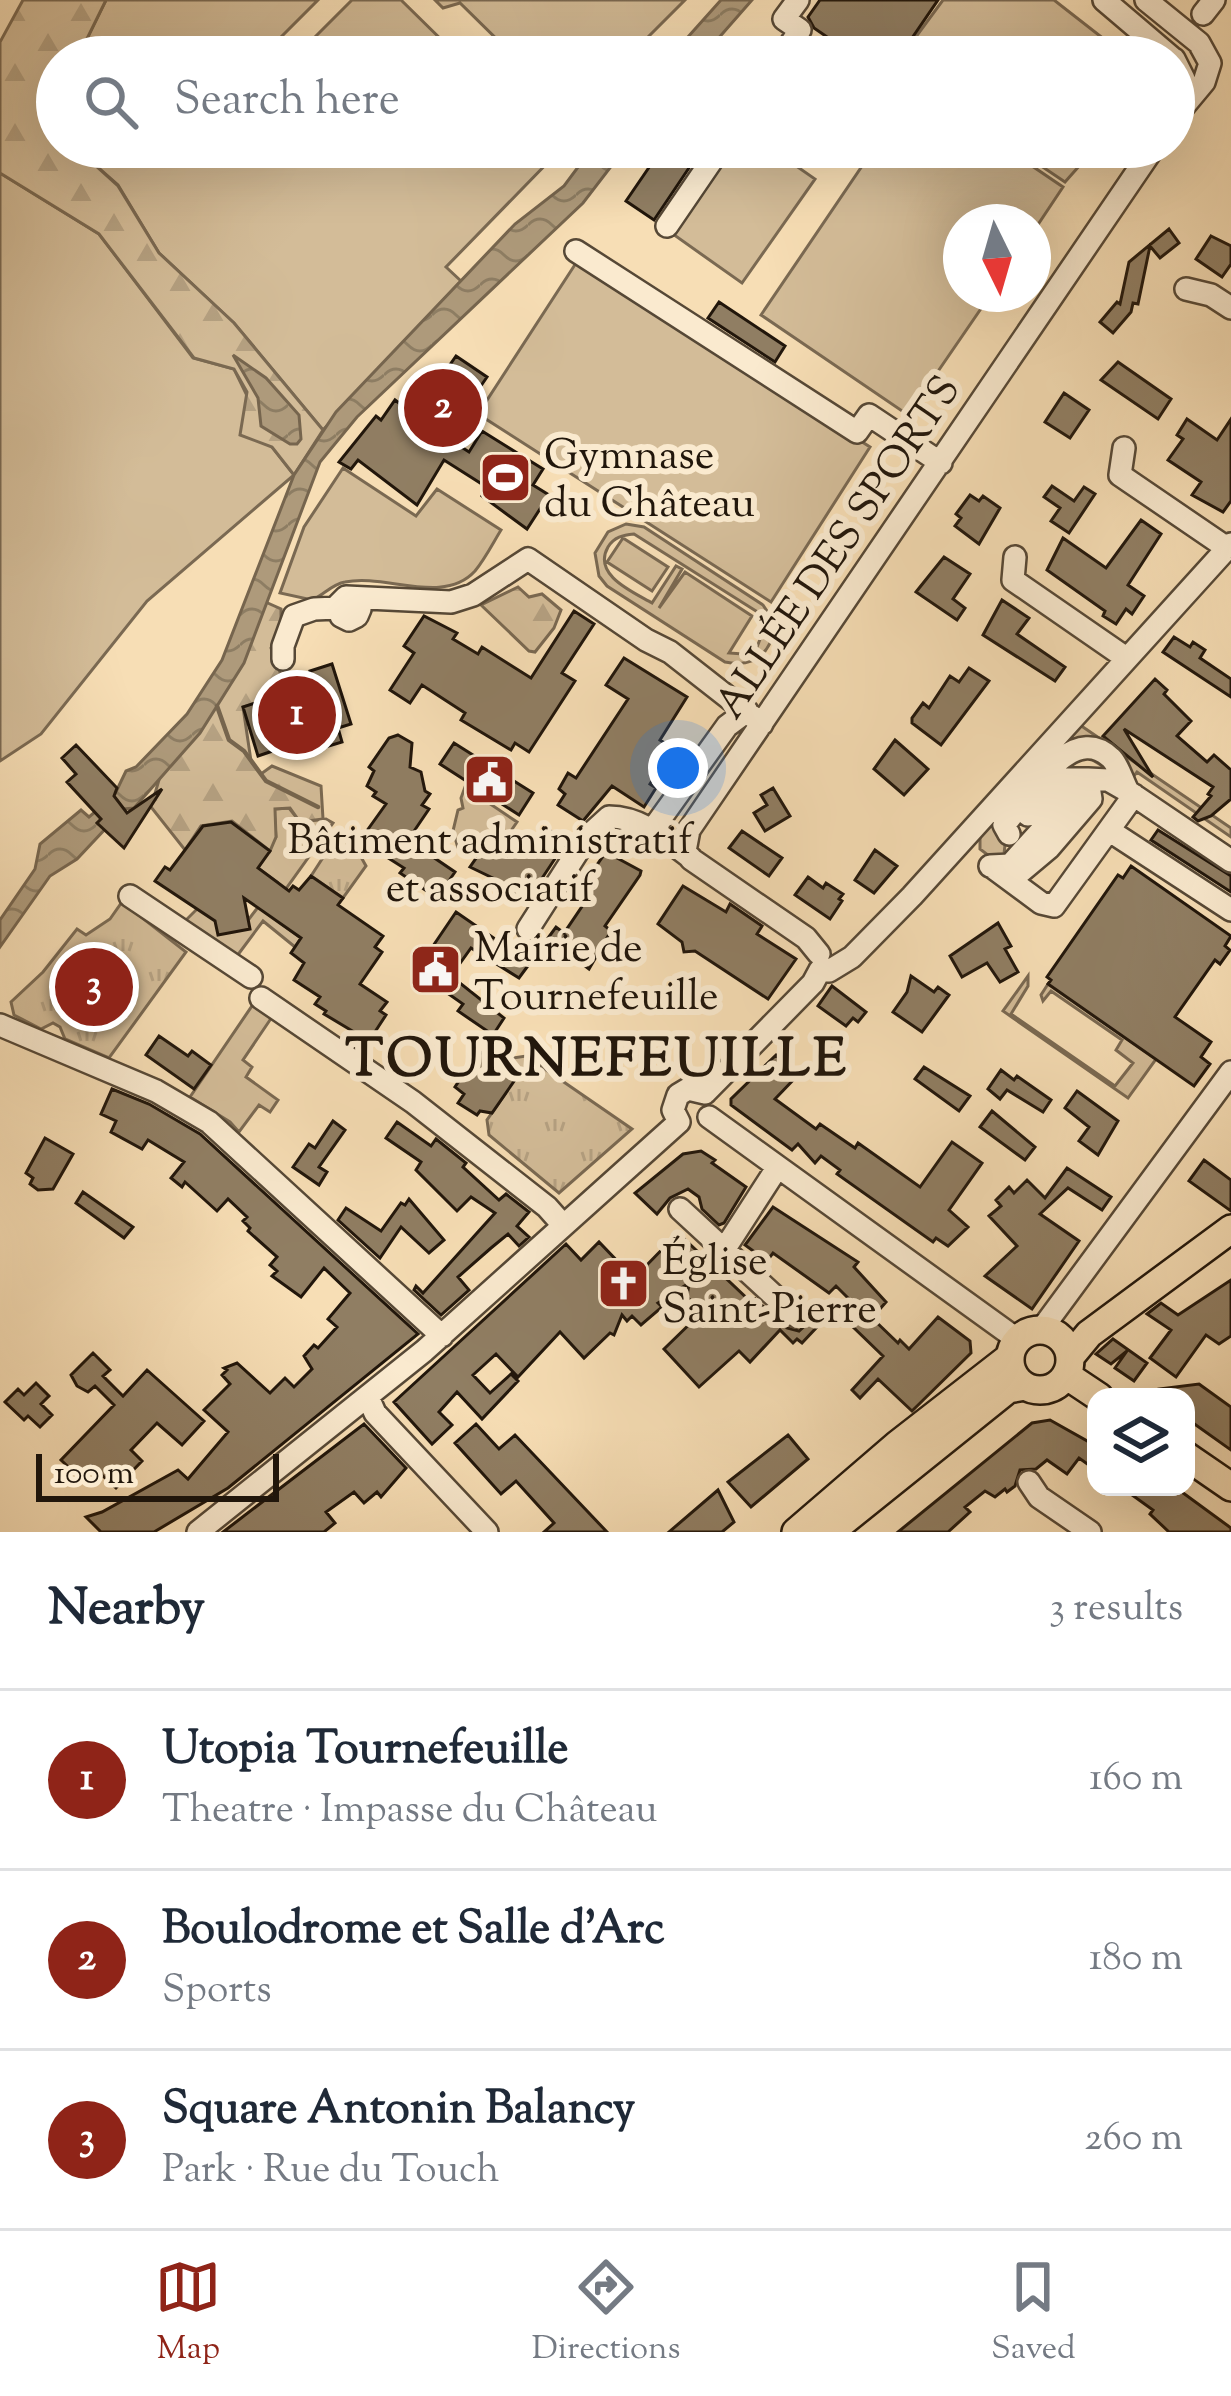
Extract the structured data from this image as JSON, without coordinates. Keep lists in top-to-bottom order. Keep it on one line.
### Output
{"streets":{"street":["ALLÉE DES SPORTS"]},"districts":["TOURNEFEUILLE"],"places":{"sports":["Gymnase du Château"],"public building":["Bâtiment administratif et associatif","Mairie de Tournefeuille"],"church":["Église Saint-Pierre"]},"scale_bar":"100 m","north":"bottom","page":{"search":"Search here","pins":["2","1","3"],"scale":"100 m","heading":["Nearby","3 results"],"list":[{"mark":"1","name":"Utopia Tournefeuille","note":"Theatre · Impasse du Château","value":"160 m"},{"mark":"2","name":"Boulodrome et Salle d'Arc","note":"Sports","value":"180 m"},{"mark":"3","name":"Square Antonin Balancy","note":"Park · Rue du Touch","value":"260 m"}],"nav":["Map","Directions","Saved"]}}
